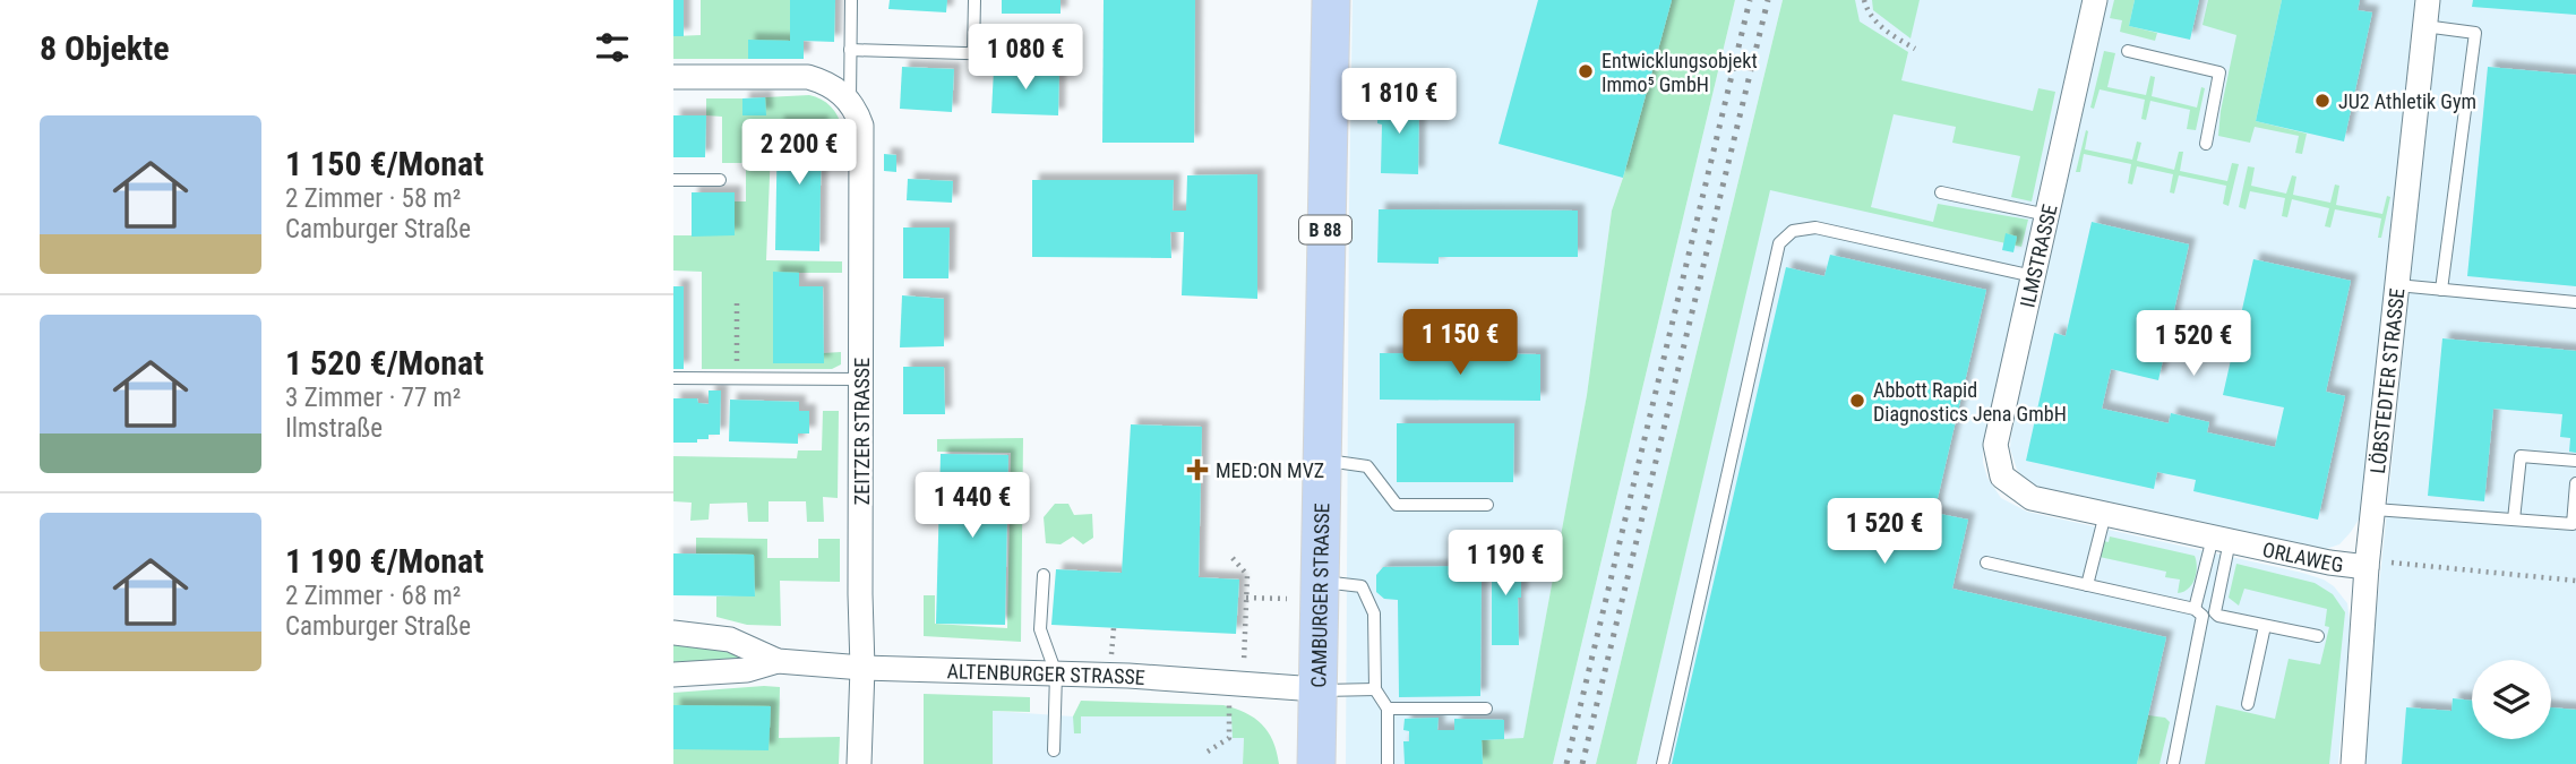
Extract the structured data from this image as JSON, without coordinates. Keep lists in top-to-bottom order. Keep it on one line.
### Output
{"streets":{"main road":["B 88","CAMBURGER STRASSE"],"street":["ILMSTRASSE","LÖBSTEDTER STRASSE","ZEITZER STRASSE","ORLAWEG","ALTENBURGER STRASSE"]},"crossings":[["ILMSTRASSE","ORLAWEG"],["LÖBSTEDTER STRASSE","ORLAWEG"],["ZEITZER STRASSE","ALTENBURGER STRASSE"],["CAMBURGER STRASSE","ALTENBURGER STRASSE"]],"places":{"other":["Entwicklungsobjekt Immo⁵ GmbH","JU2 Athletik Gym","Abbott Rapid Diagnostics Jena GmbH"],"health":["MED:ON MVZ"]},"page":{"heading":"8 Objekte","price":["1 080 €","1 810 €","2 200 €","1 150 €","1 520 €","1 440 €","1 520 €","1 190 €"],"list":[{"name":"1 150 €/Monat","note":"2 Zimmer · 58 m² · Camburger Straße"},{"name":"1 520 €/Monat","note":"3 Zimmer · 77 m² · Ilmstraße"},{"name":"1 190 €/Monat","note":"2 Zimmer · 68 m² · Camburger Straße"}]}}
